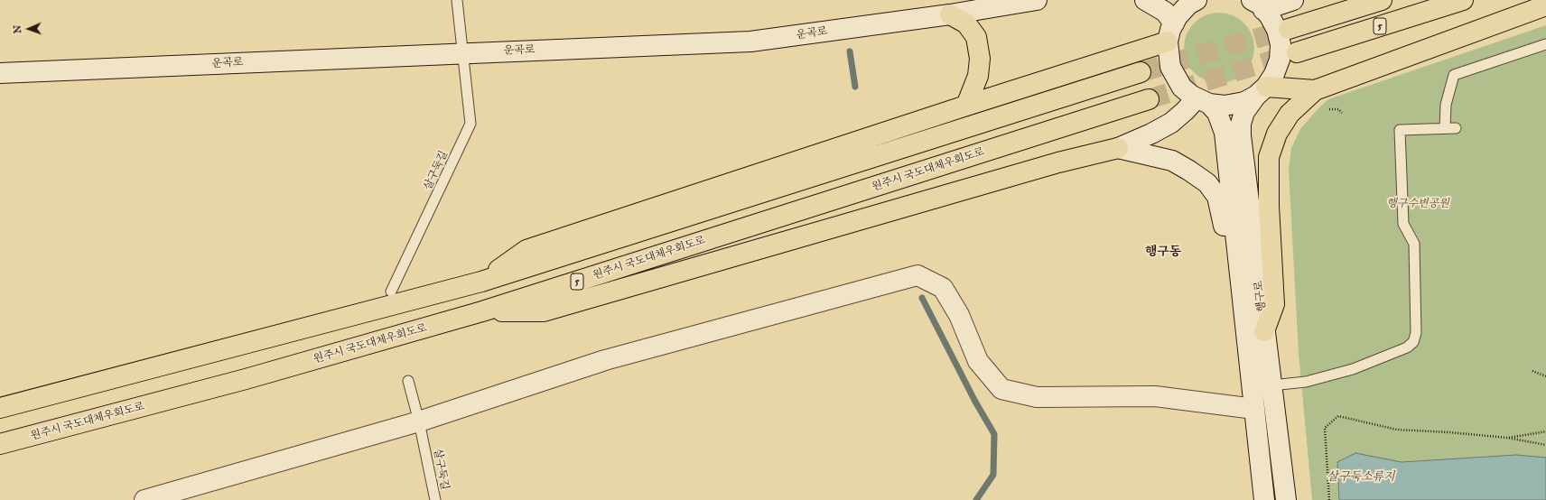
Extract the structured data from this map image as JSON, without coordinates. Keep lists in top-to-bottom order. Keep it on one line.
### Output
{"streets":{"highway":["5","원주시 국도대체우회도로"],"street":["운곡로","행구로"],"lane":["살구둑길"]},"crossings":[["운곡로","살구둑길"]],"districts":["행구동"],"water":["살구둑소류지"],"parks":["행구수변공원"],"north":"left"}
